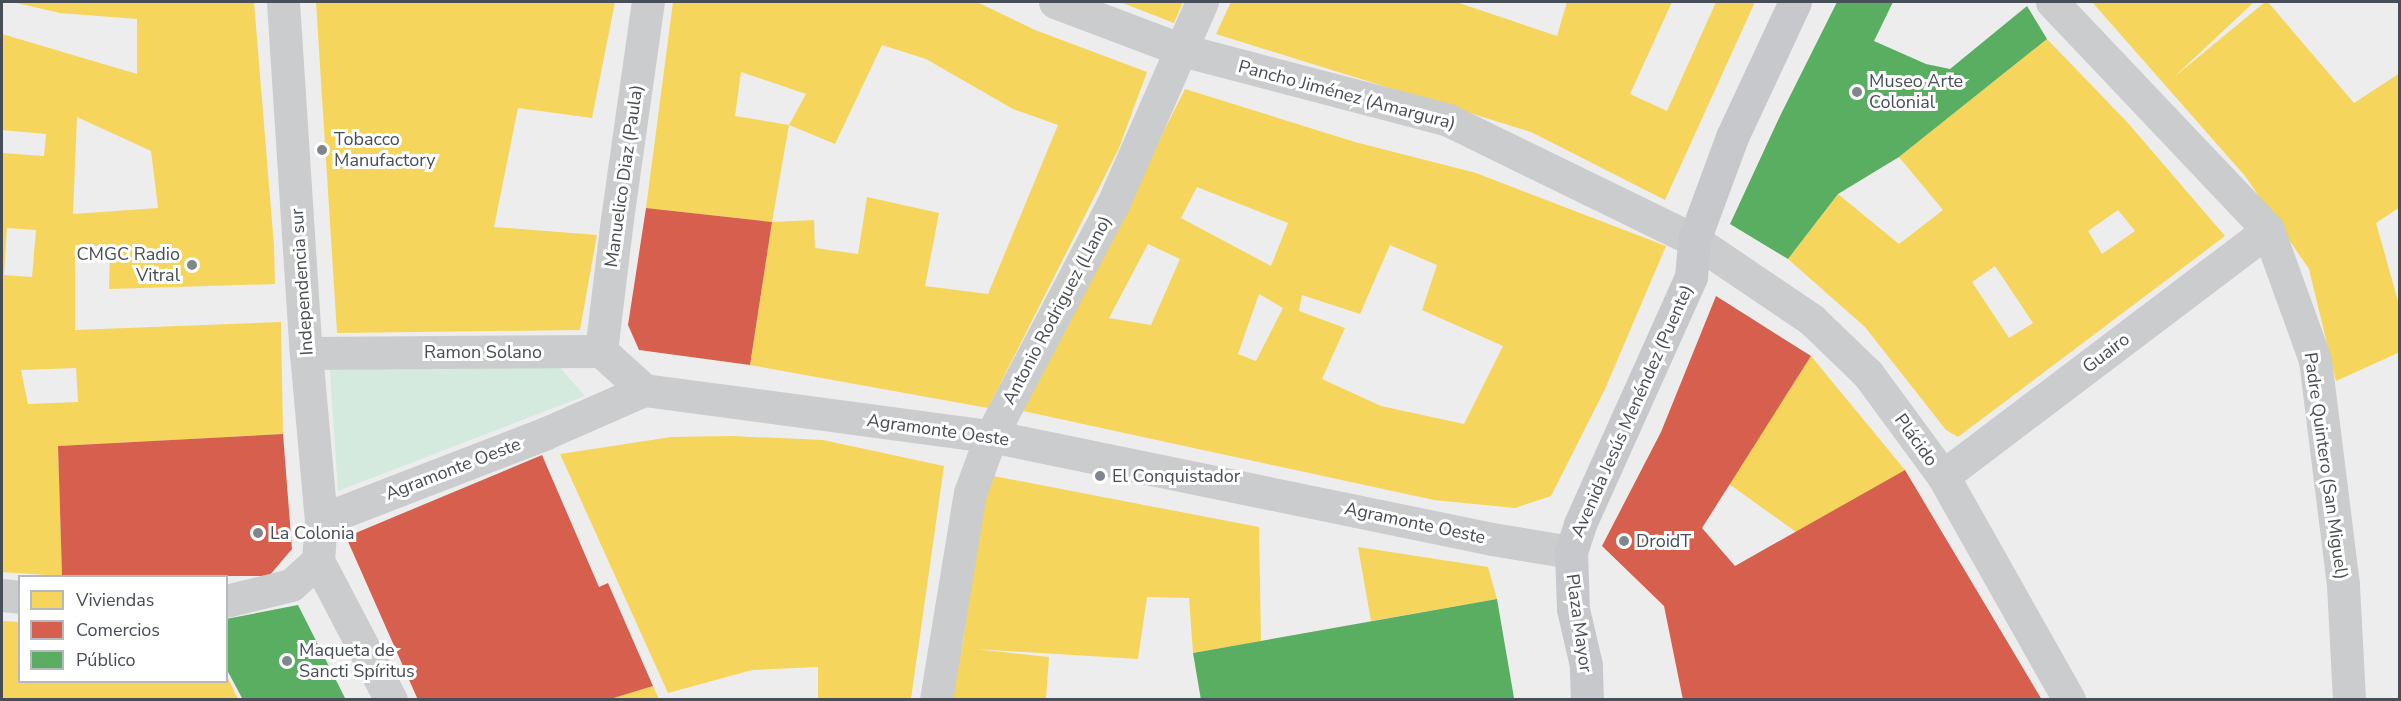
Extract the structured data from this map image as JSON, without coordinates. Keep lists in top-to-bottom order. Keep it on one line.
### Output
{"streets":{"main road":["Avenida Jesús Menéndez (Puente)","Plaza Mayor"],"street":["Pancho Jiménez (Amargura)","Manuelico Diaz (Paula)","Independencia sur","Antonio Rodriguez (Llano)","Ramon Solano","Guairo","Agramonte Oeste","Plácido","Padre Quintero (San Miguel)"]},"crossings":[["Pancho Jiménez (Amargura)","Antonio Rodriguez (Llano)"],["Pancho Jiménez (Amargura)","Avenida Jesús Menéndez (Puente)"],["Pancho Jiménez (Amargura)","Plácido"],["Manuelico Diaz (Paula)","Ramon Solano"],["Independencia sur","Ramon Solano"],["Independencia sur","Agramonte Oeste"],["Antonio Rodriguez (Llano)","Agramonte Oeste"],["Guairo","Plácido"],["Guairo","Padre Quintero (San Miguel)"],["Avenida Jesús Menéndez (Puente)","Agramonte Oeste"],["Avenida Jesús Menéndez (Puente)","Plácido"],["Avenida Jesús Menéndez (Puente)","Plaza Mayor"],["Agramonte Oeste","Plaza Mayor"]],"places":["Museo Arte Colonial","Tobacco Manufactory","CMGC Radio Vitral","El Conquistador","La Colonia","DroidT","Maqueta de Sancti Spíritus"],"legend":["Viviendas","Comercios","Público"]}
